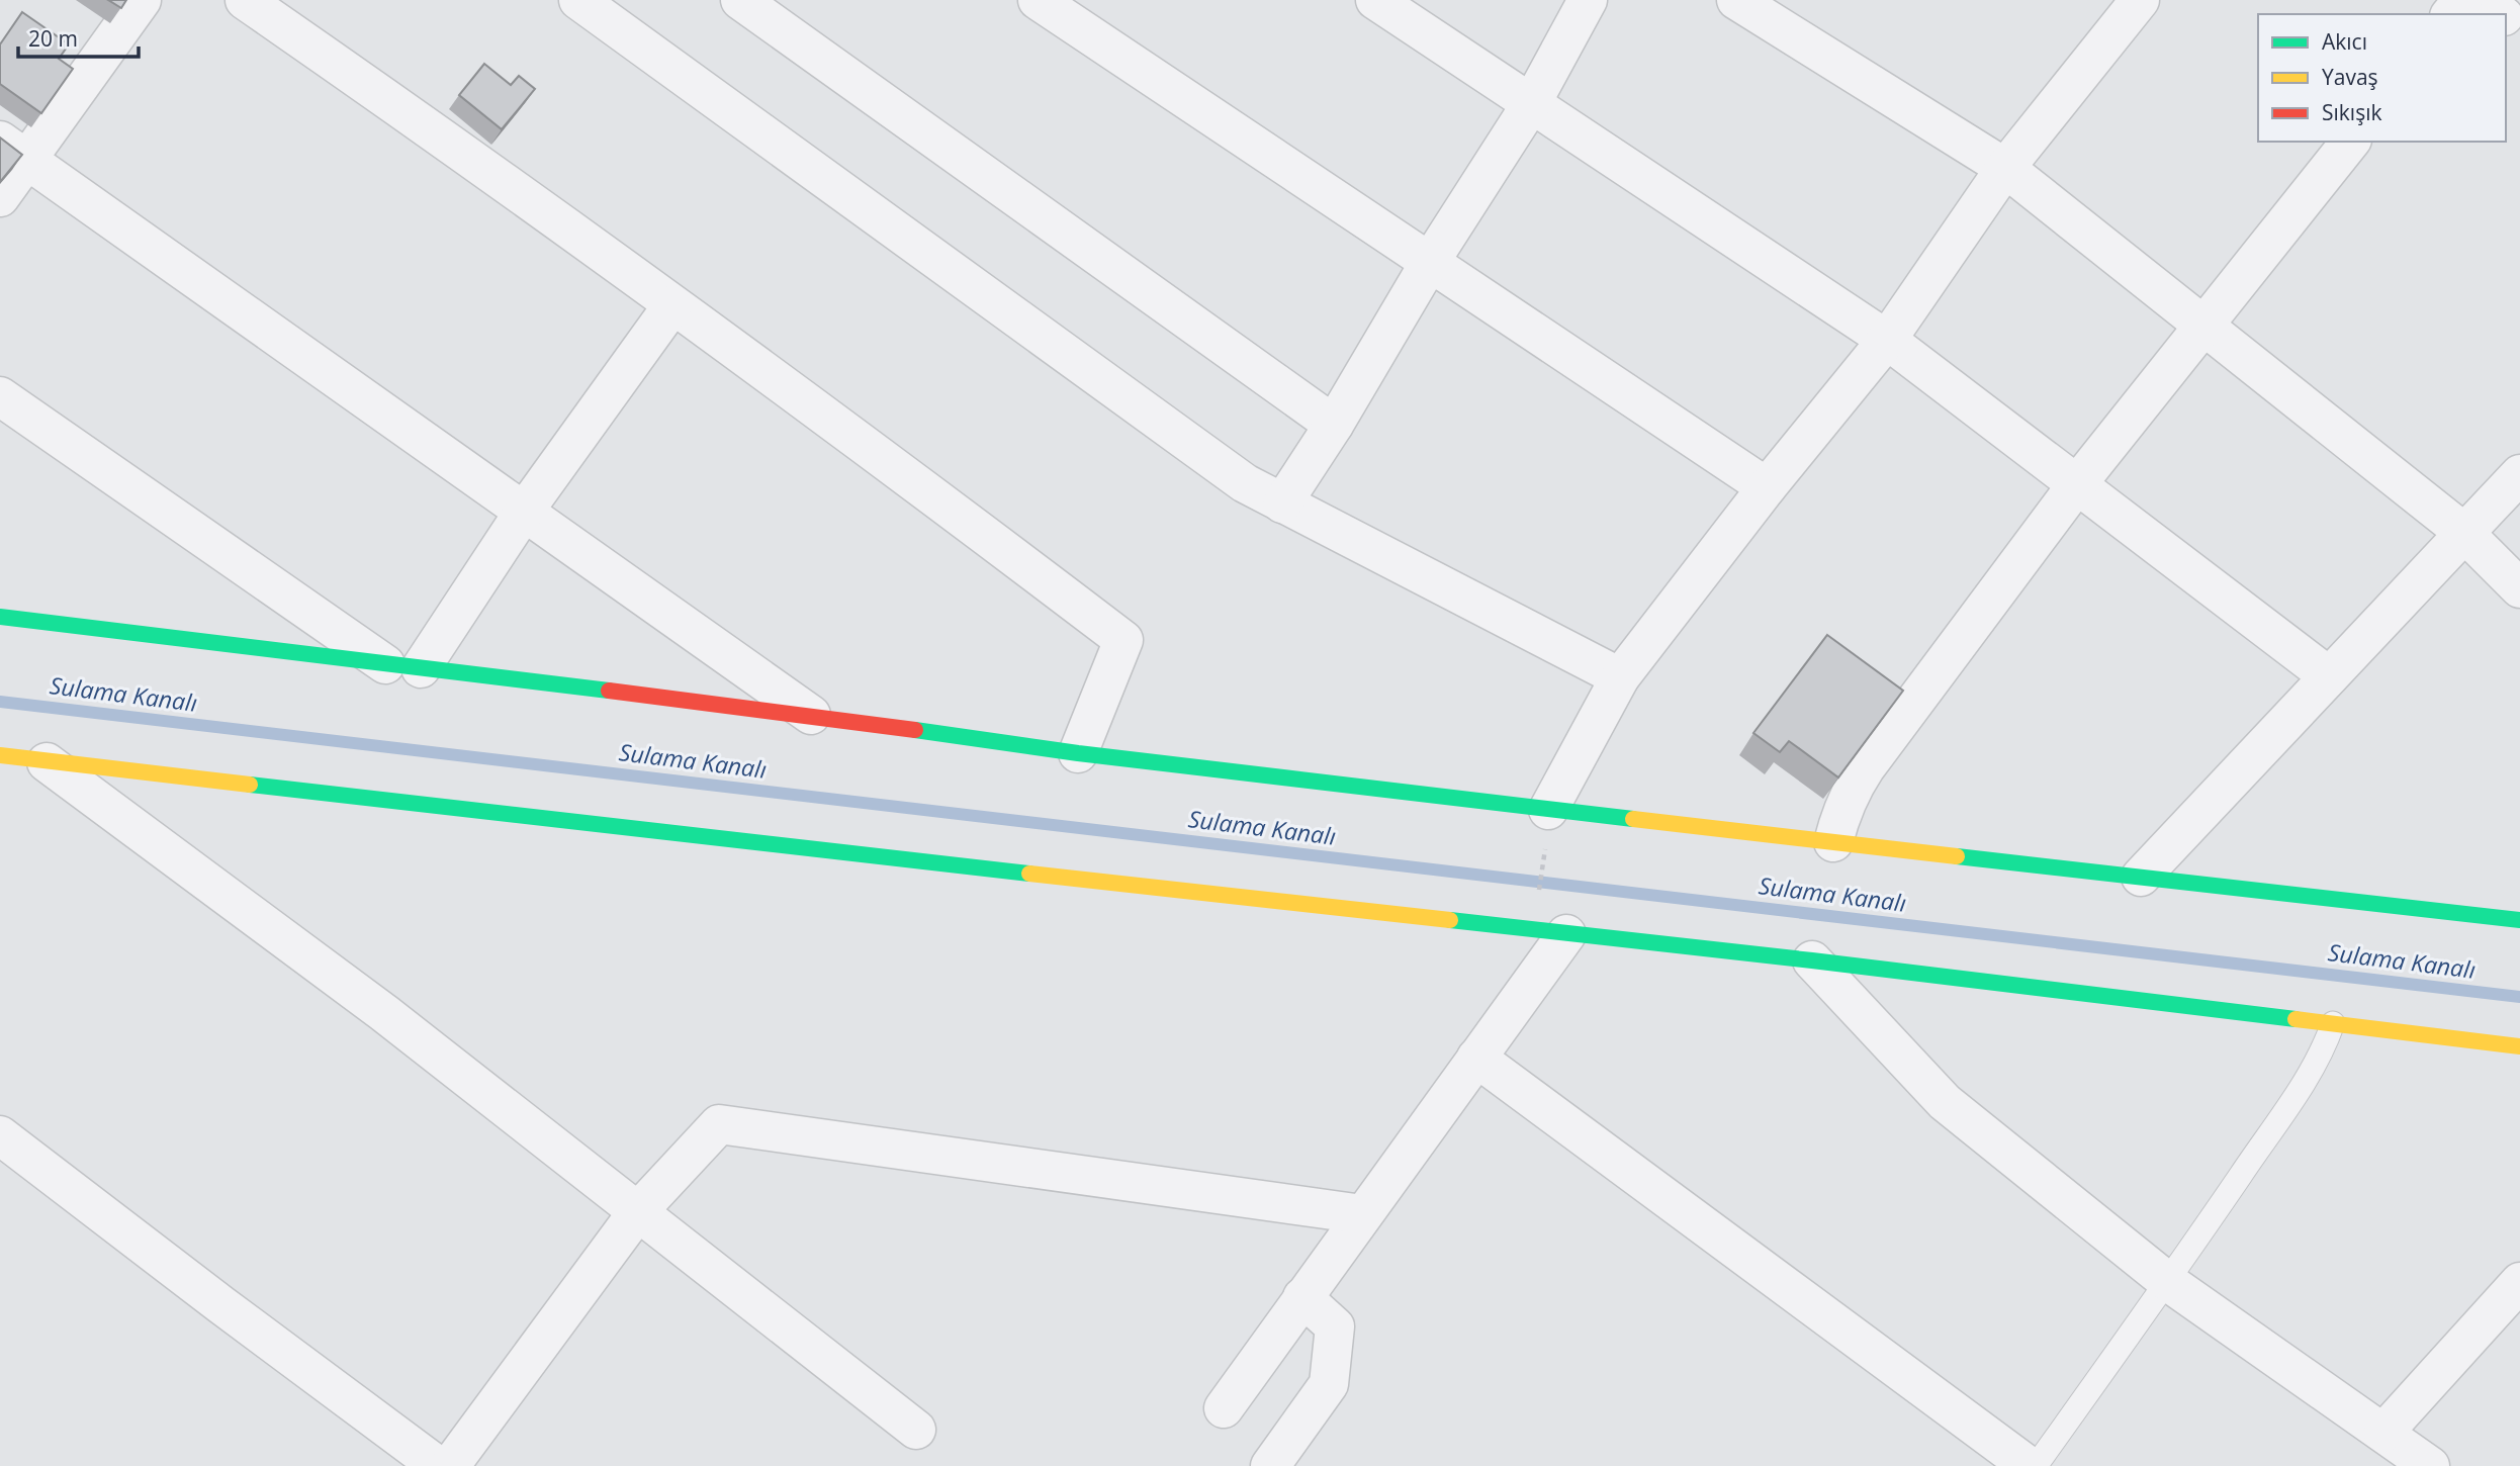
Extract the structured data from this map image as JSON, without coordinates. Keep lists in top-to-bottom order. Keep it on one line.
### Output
{"water":["Sulama Kanalı"],"legend":["Akıcı","Yavaş","Sıkışık"],"scale_bar":"20 m"}
